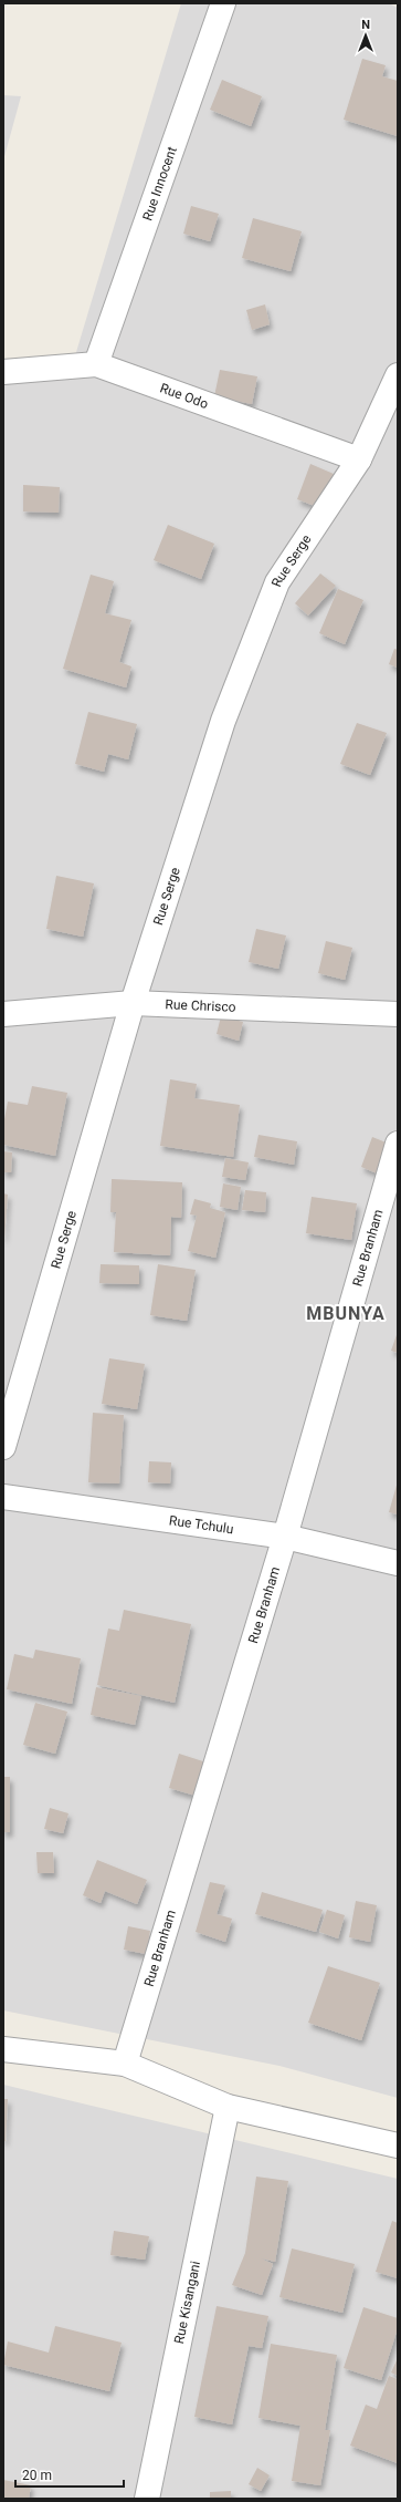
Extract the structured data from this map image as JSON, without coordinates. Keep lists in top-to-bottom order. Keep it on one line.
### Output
{"streets":{"street":["Rue Innocent","Rue Odo","Rue Serge","Rue Chrisco","Rue Branham","Rue Tchulu","Rue Kisangani"]},"crossings":[["Rue Innocent","Rue Odo"],["Rue Odo","Rue Serge"],["Rue Serge","Rue Chrisco"],["Rue Branham","Rue Tchulu"]],"districts":["MBUNYA"],"scale_bar":"20 m","north":"top"}
